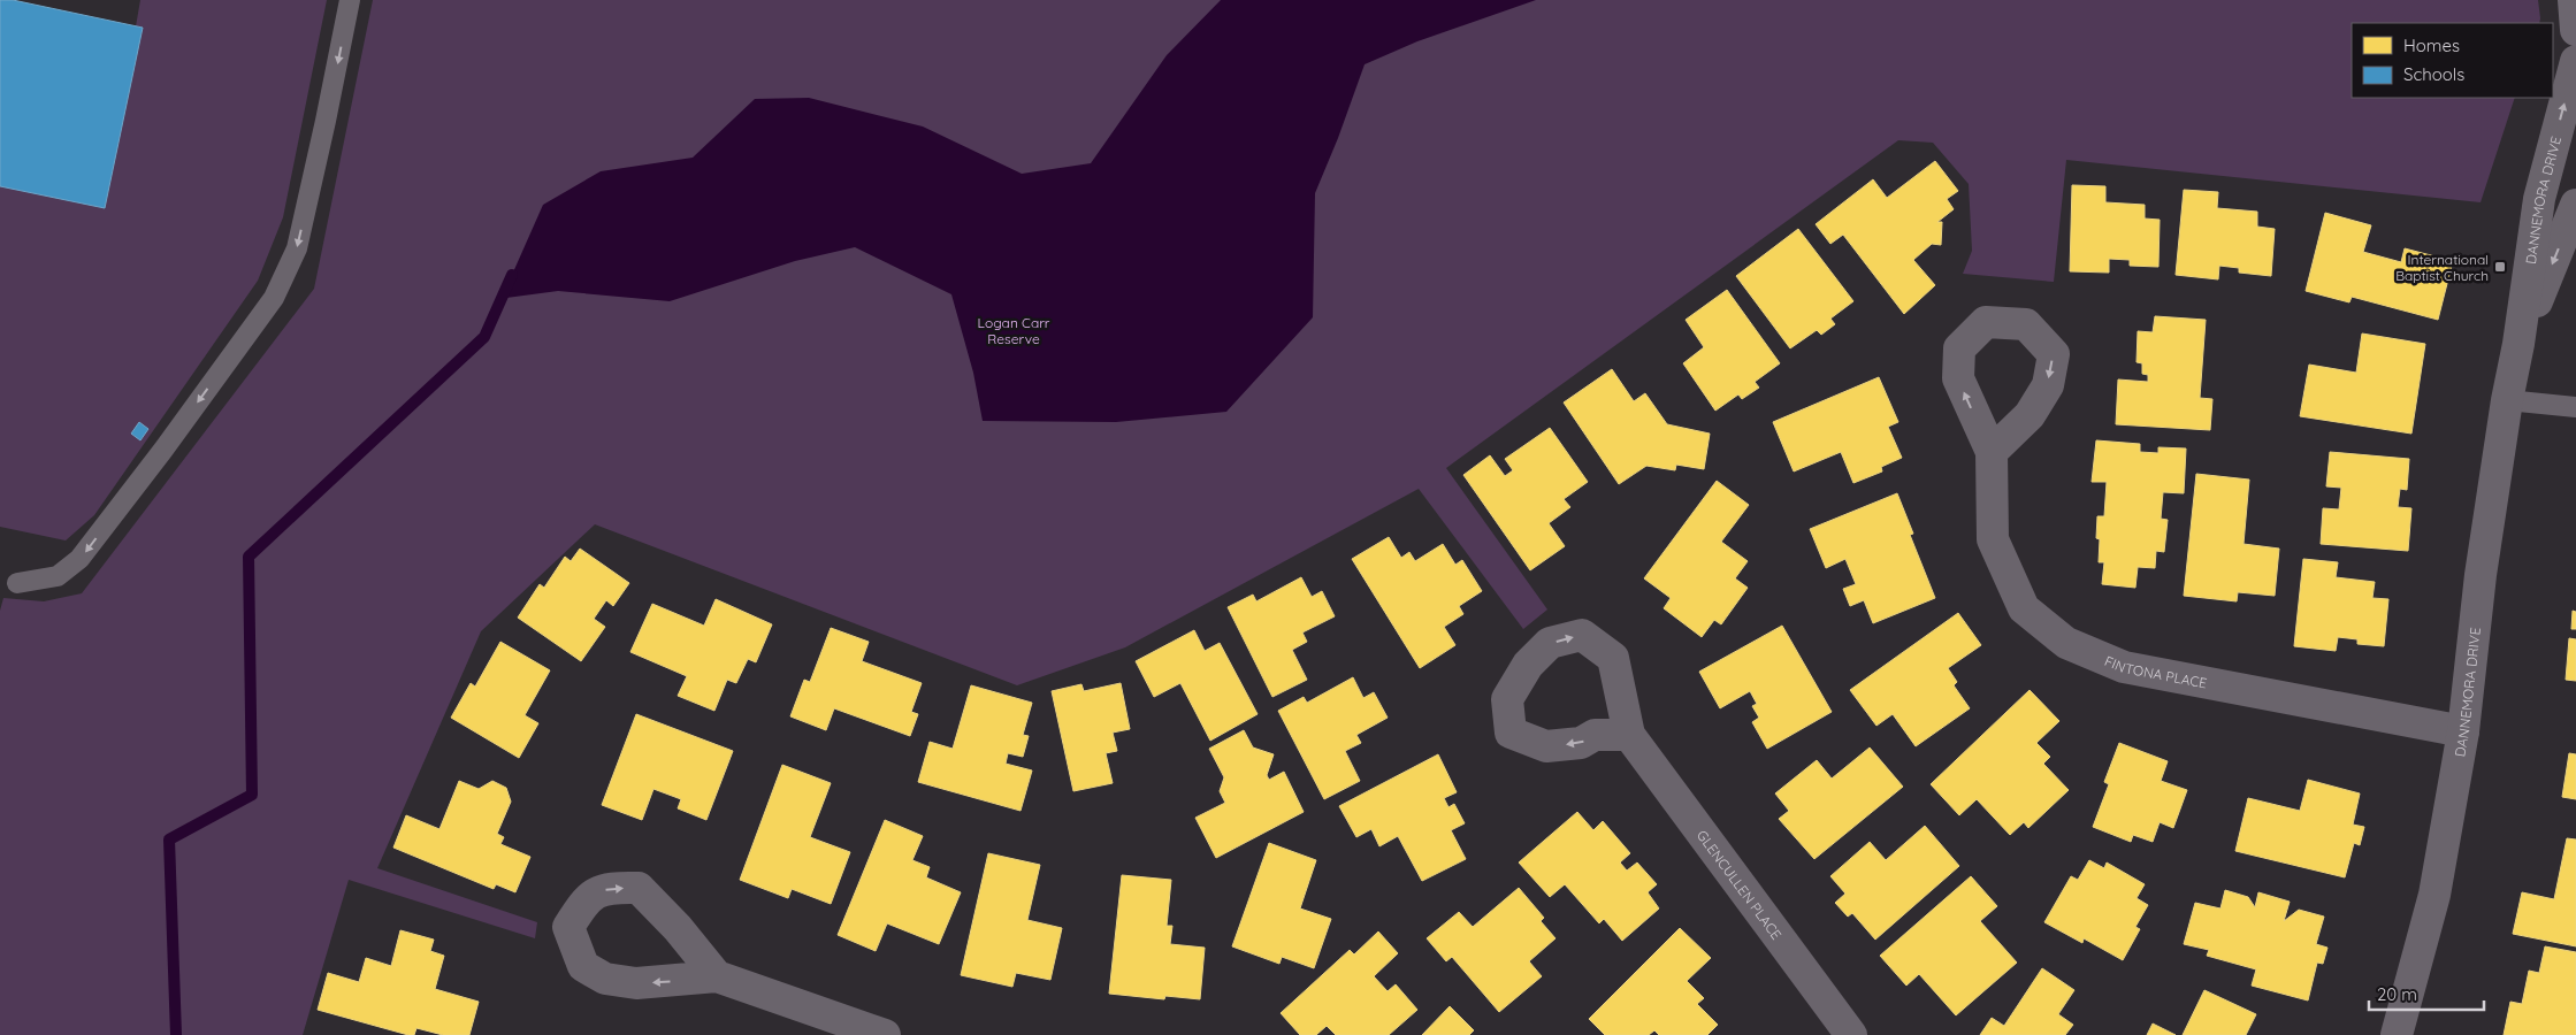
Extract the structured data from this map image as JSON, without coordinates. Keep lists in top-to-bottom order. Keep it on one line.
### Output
{"streets":{"street":["DANNEMORA DRIVE","FINTONA PLACE","GLENCULLEN PLACE"]},"crossings":[["DANNEMORA DRIVE","FINTONA PLACE"]],"parks":["Logan Carr Reserve"],"places":{"transit":["International Baptist Church"]},"legend":["Homes","Schools"],"scale_bar":"20 m"}
